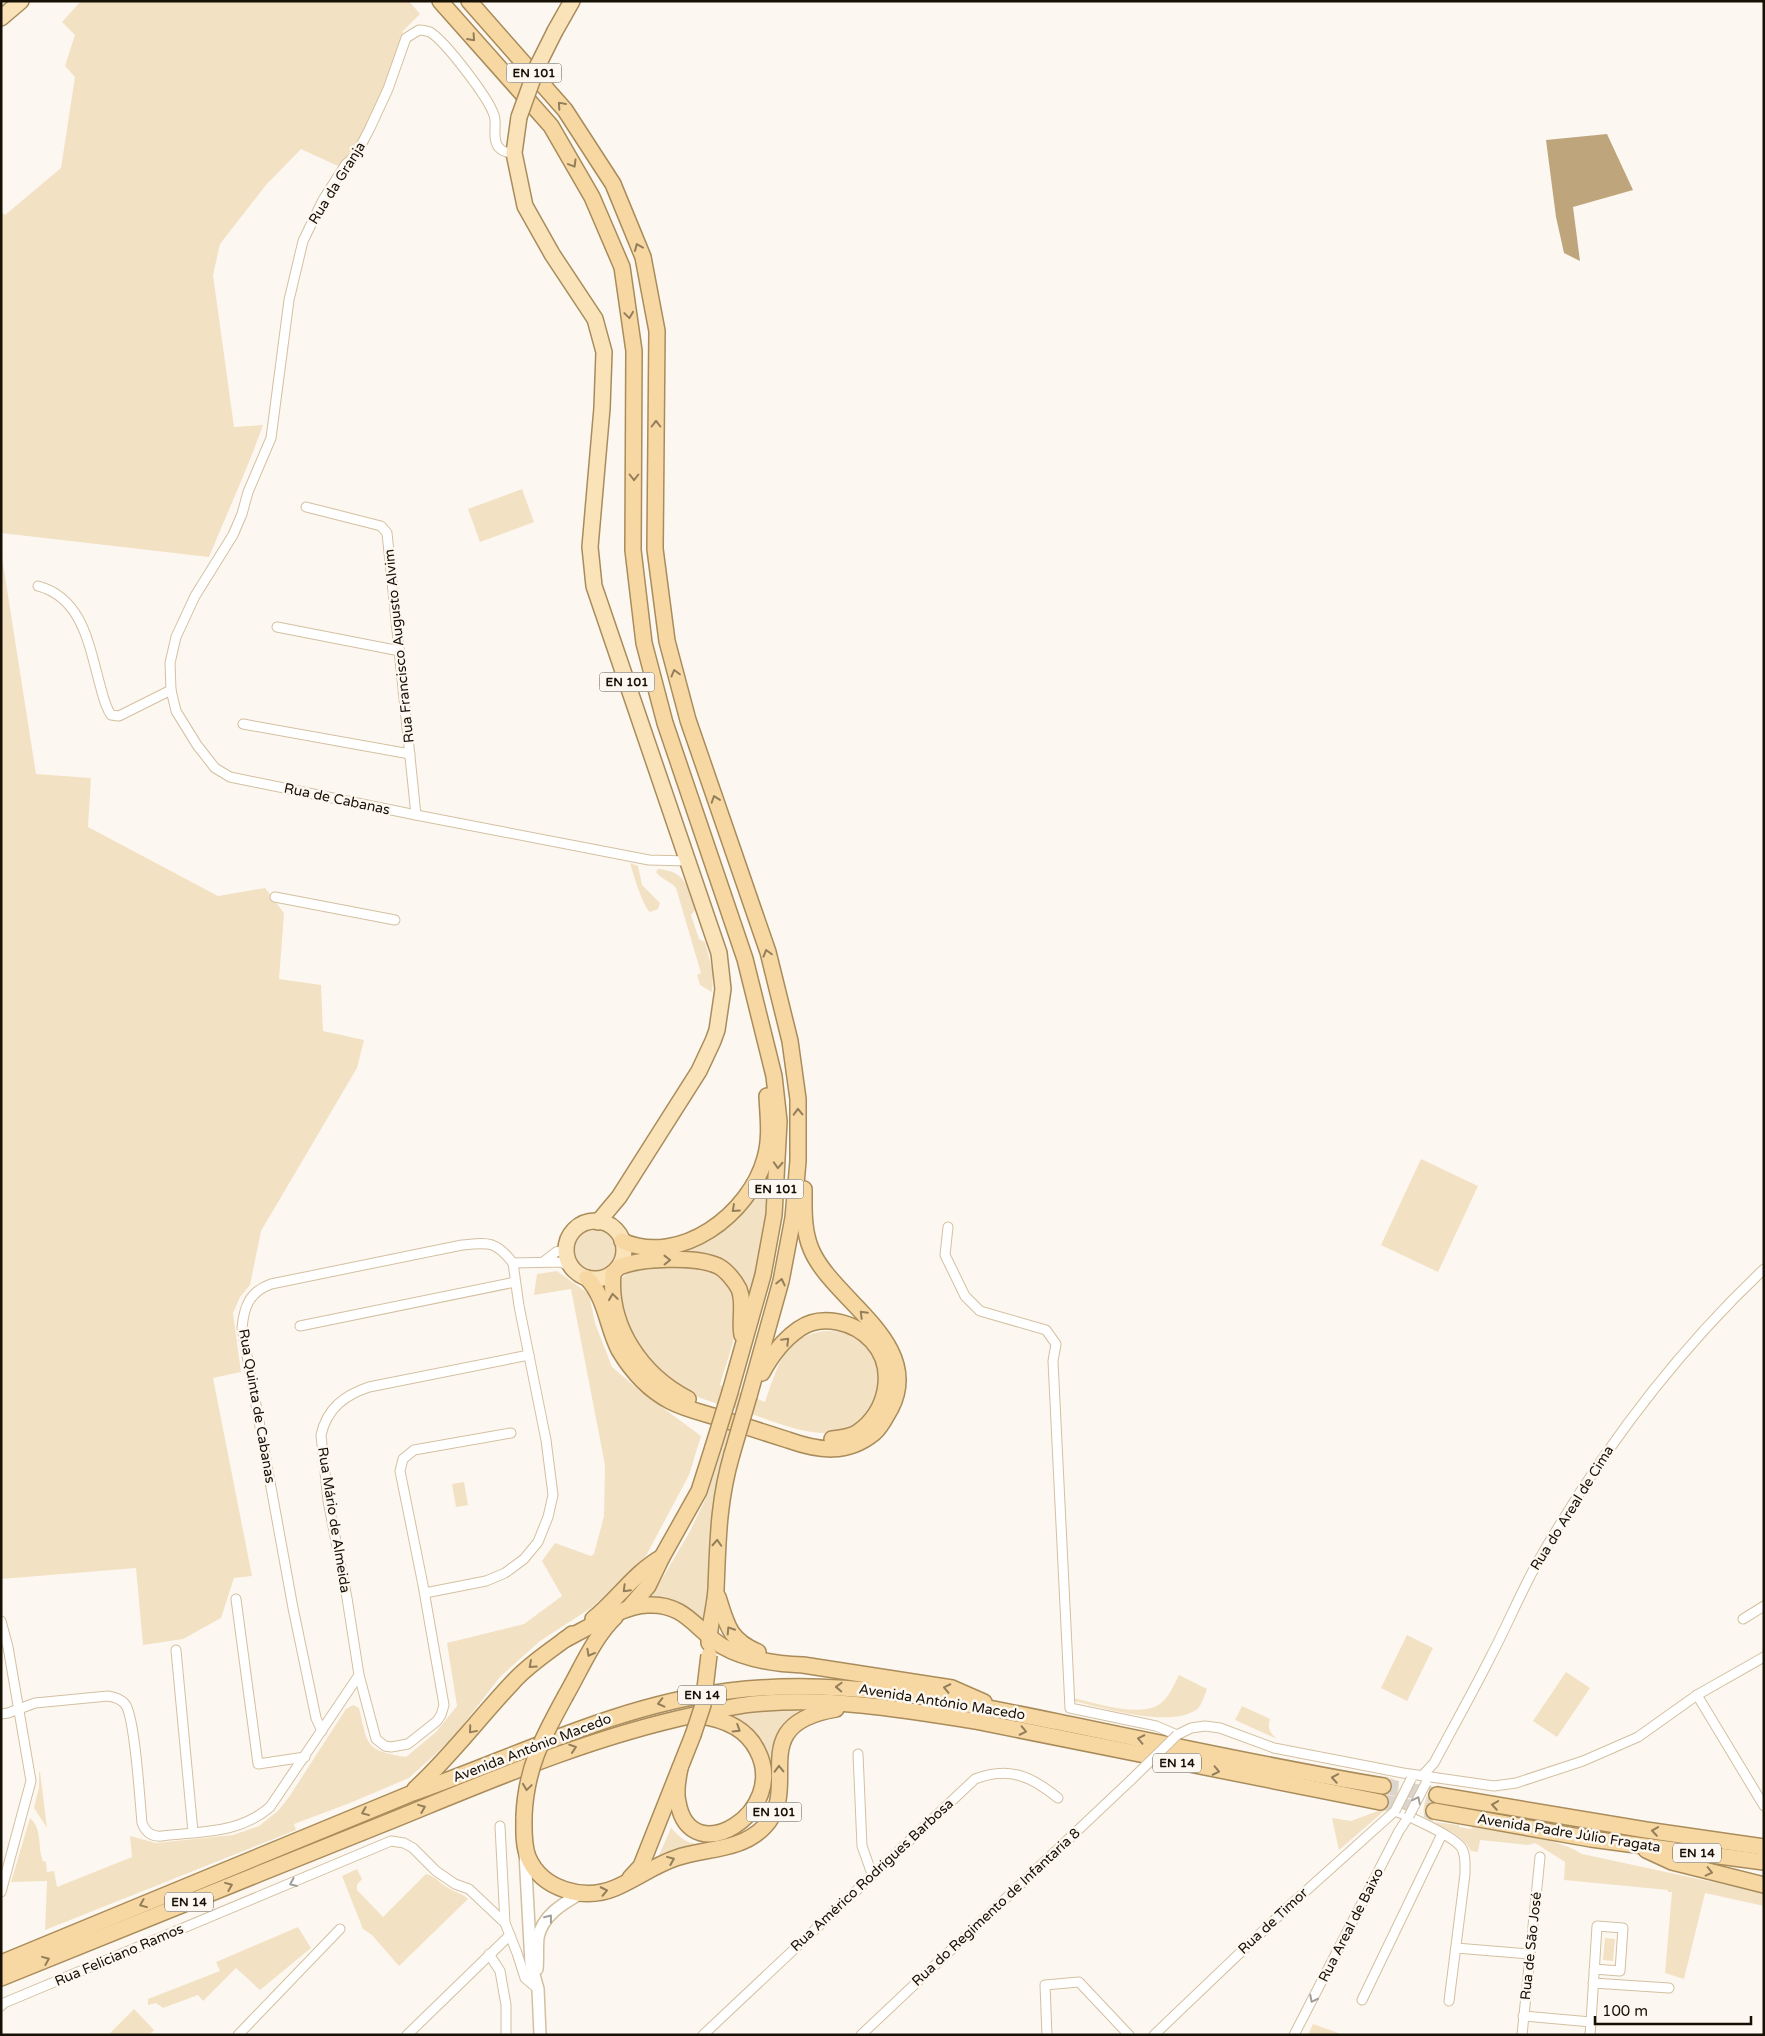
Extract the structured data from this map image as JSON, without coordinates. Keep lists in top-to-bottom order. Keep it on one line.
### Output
{"streets":{"highway":["EN 101","EN 14","Avenida António Macedo","Avenida Padre Júlio Fragata"],"street":["Rua da Granja","Rua Francisco Augusto Alvim","Rua de Cabanas","Rua Quinta de Cabanas","Rua do Areal de Cima","Rua Mário de Almeida","Rua Américo Rodrigues Barbosa","Rua do Regimento de Infantaria 8","Rua de Timor","Rua Areal de Baixo","Rua de São José","Rua Feliciano Ramos"]},"crossings":[["EN 101","Rua da Granja"],["EN 101","Rua de Cabanas"],["EN 101","EN 14"],["EN 101","Avenida António Macedo"],["Rua da Granja","Rua de Cabanas"],["Rua Francisco Augusto Alvim","Rua de Cabanas"],["Rua do Areal de Cima","Rua Areal de Baixo"],["EN 14","Avenida António Macedo"],["EN 14","Rua do Regimento de Infantaria 8"]],"one_way":["Rua Feliciano Ramos"],"scale_bar":"100 m"}
